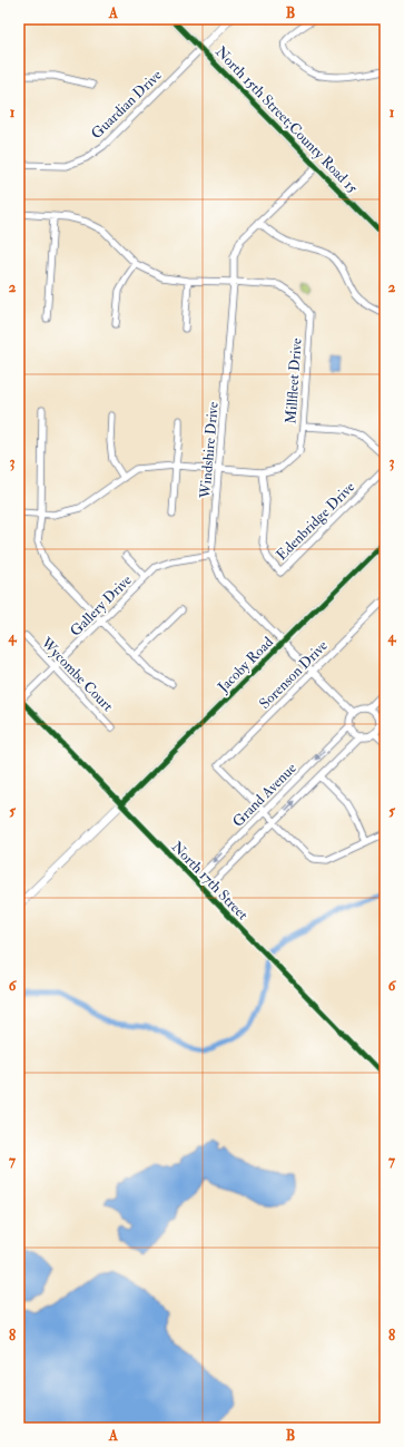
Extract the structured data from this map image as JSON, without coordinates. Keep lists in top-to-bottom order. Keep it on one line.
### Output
{"streets":{"street":["Guardian Drive","North 15th Street;County Road 15","Millfleet Drive","Windshire Drive","Edenbridge Drive","Gallery Drive","Jacoby Road","Wycombe Court","Sorenson Drive","Grand Avenue","North 17th Street"]},"crossings":[["Guardian Drive","North 15th Street;County Road 15"],["North 15th Street;County Road 15","Windshire Drive"],["Millfleet Drive","Windshire Drive"],["Millfleet Drive","Edenbridge Drive"],["Windshire Drive","Gallery Drive"],["Windshire Drive","Jacoby Road"],["Windshire Drive","Sorenson Drive"],["Windshire Drive","Grand Avenue"],["Gallery Drive","Wycombe Court"],["Gallery Drive","North 17th Street"],["Jacoby Road","North 17th Street"],["Sorenson Drive","Grand Avenue"],["Grand Avenue","North 17th Street"]],"grid":{"columns":["A","B"],"rows":["1","2","3","4","5","6","7","8"]}}
